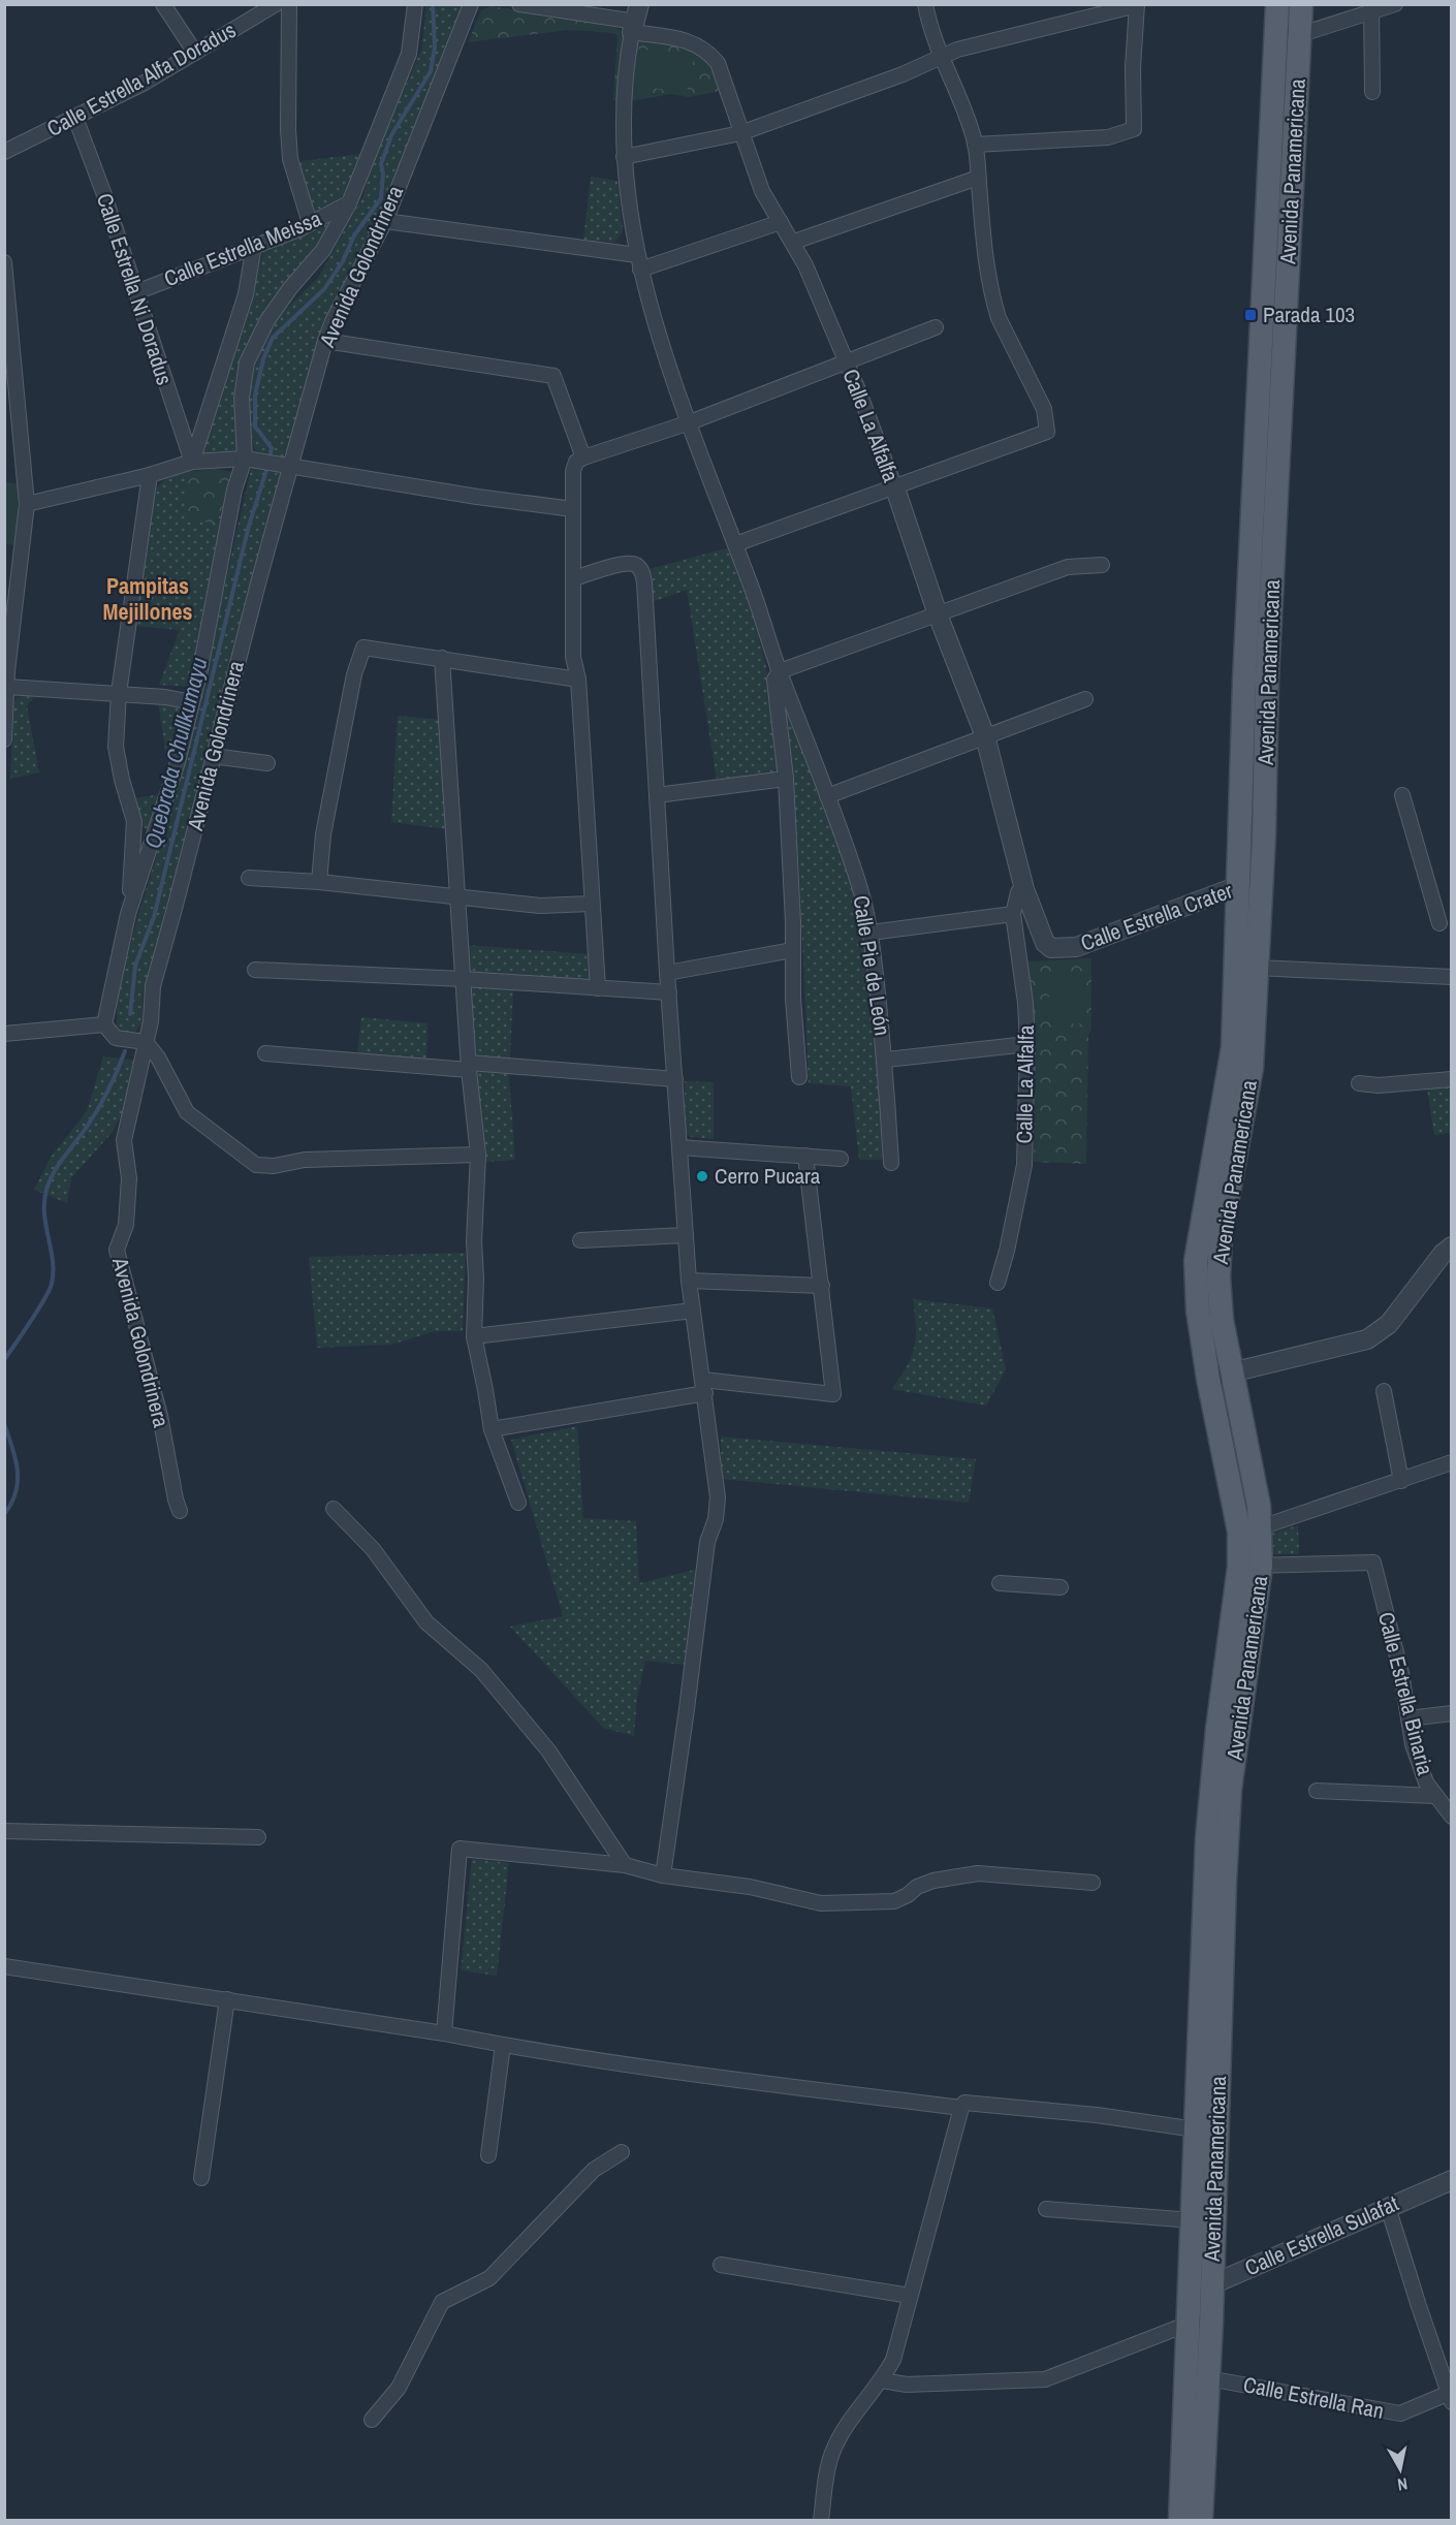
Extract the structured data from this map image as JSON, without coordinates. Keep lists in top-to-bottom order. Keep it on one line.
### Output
{"streets":{"main road":["Avenida Panamericana"],"street":["Calle Estrella Alfa Doradus","Calle Estrella Meissa","Avenida Golondrinera","Calle Estrella Ni Doradus","Calle La Alfalfa","Calle Estrella Crater","Calle Pie de León","Calle Estrella Binaria","Calle Estrella Sulafat","Calle Estrella Ran"]},"crossings":[["Calle Estrella Alfa Doradus","Calle Estrella Ni Doradus"],["Avenida Panamericana","Calle Estrella Crater"],["Avenida Panamericana","Calle Estrella Binaria"],["Avenida Panamericana","Calle Estrella Sulafat"],["Avenida Panamericana","Calle Estrella Ran"],["Calle Estrella Meissa","Avenida Golondrinera"],["Calle Estrella Meissa","Calle Estrella Ni Doradus"],["Calle La Alfalfa","Calle Estrella Crater"],["Calle La Alfalfa","Calle Pie de León"]],"districts":["Pampitas Mejillones"],"water":["Quebrada Chullkumayu"],"places":{"transit":["Parada 103"],"other":["Cerro Pucara"]},"north":"bottom"}
